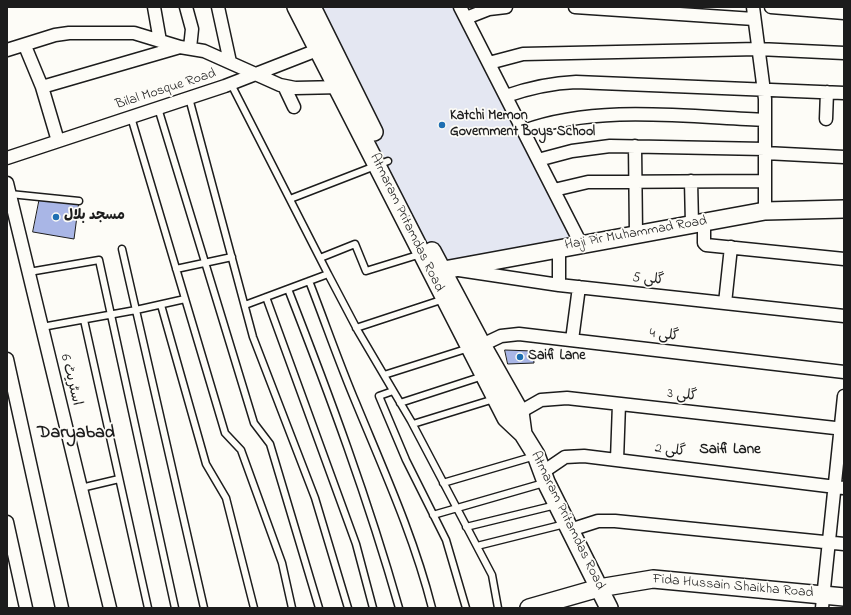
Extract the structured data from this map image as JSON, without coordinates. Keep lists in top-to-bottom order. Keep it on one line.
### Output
{"streets":{"main road":["Atmaram Pritamdas Road","Haji Pir Muhammad Road","Fida Hussain Shaikha Road"],"street":["Bilal Mosque Road","گلی 5","گلی 4","اسٹریٹ 6","گلی 3","گلی 2"]},"crossings":[["Bilal Mosque Road","Atmaram Pritamdas Road"],["Atmaram Pritamdas Road","Haji Pir Muhammad Road"],["Atmaram Pritamdas Road","گلی 5"],["Atmaram Pritamdas Road","گلی 4"],["Atmaram Pritamdas Road","گلی 3"],["Atmaram Pritamdas Road","گلی 2"],["Atmaram Pritamdas Road","Fida Hussain Shaikha Road"],["Haji Pir Muhammad Road","گلی 5"]],"districts":["Daryabad","Saifi Lane"],"places":["Katchi Memon Government Boys School","مسجد بلال","Saifi Lane"]}
